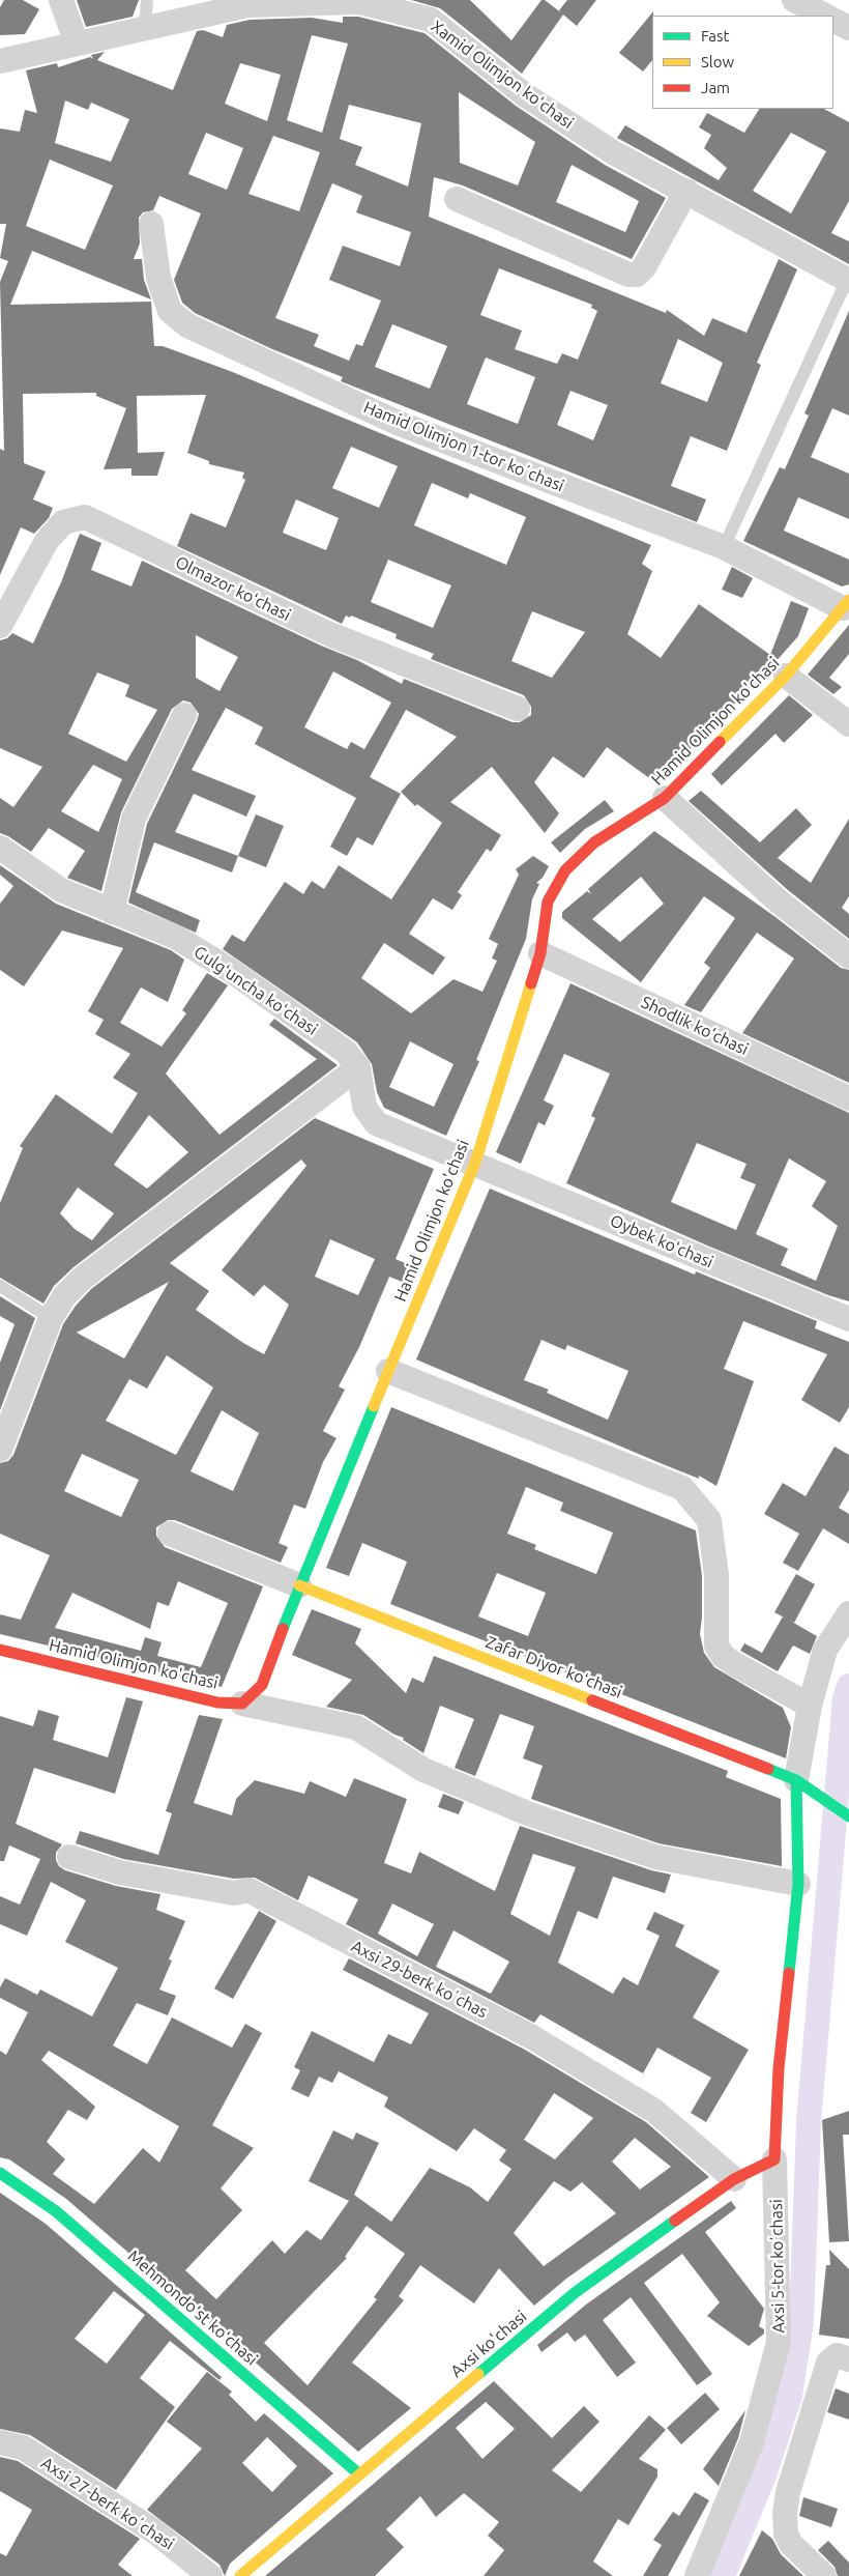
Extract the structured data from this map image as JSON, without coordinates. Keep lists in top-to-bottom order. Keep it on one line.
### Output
{"streets":{"street":["Xamid Olimjon koʻchasi","Hamid Olimjon 1-tor koʼchasi","Olmazor koʻchasi","Hamid Olimjon ko'chasi","Gulgʻuncha koʻchasi","Shodlik ko‘chasi","Oybek koʻchasi","Zafar Diyor koʻchasi","Аxsi 29-berk koʼchas","Аxsi 5-tor koʼchasi","Mehmondoʻst koʻchasi","Axsi ko'chasi","Аxsi 27-berk koʼchasi"]},"crossings":[["Hamid Olimjon 1-tor koʼchasi","Hamid Olimjon ko'chasi"],["Hamid Olimjon ko'chasi","Shodlik ko‘chasi"],["Hamid Olimjon ko'chasi","Oybek koʻchasi"],["Hamid Olimjon ko'chasi","Zafar Diyor koʻchasi"],["Аxsi 29-berk koʼchas","Axsi ko'chasi"],["Аxsi 5-tor koʼchasi","Axsi ko'chasi"],["Mehmondoʻst koʻchasi","Axsi ko'chasi"]],"legend":["Fast","Slow","Jam"]}
